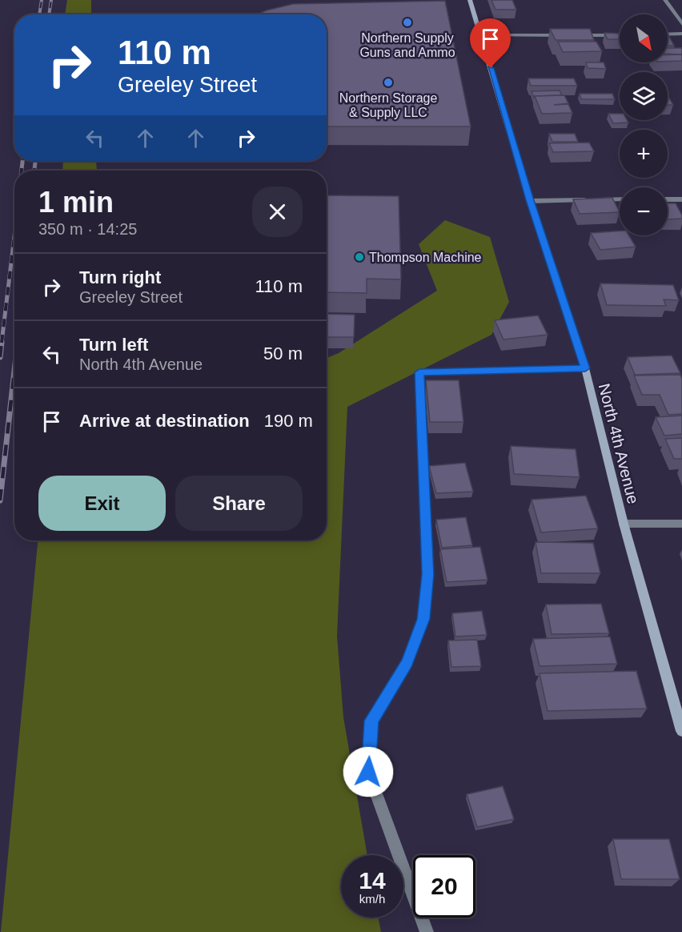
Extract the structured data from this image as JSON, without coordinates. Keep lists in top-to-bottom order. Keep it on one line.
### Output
{"streets":{"main road":["North 4th Avenue"]},"places":["Northern Supply Guns and Ammo","Northern Storage & Supply LLC","Thompson Machine"],"north":"bottom right","page":{"map_buttons":["+","−"],"turn":["110 m","Greeley Street"],"heading":["1 min","350 m · 14:25"],"list":[{"name":"Turn right","note":"Greeley Street","value":"110 m"},{"name":"Turn left","note":"North 4th Avenue","value":"50 m"},{"name":"Arrive at destination","value":"190 m"}],"buttons":["Exit","Share"],"speed":"14 km/h","limit":"20"}}
